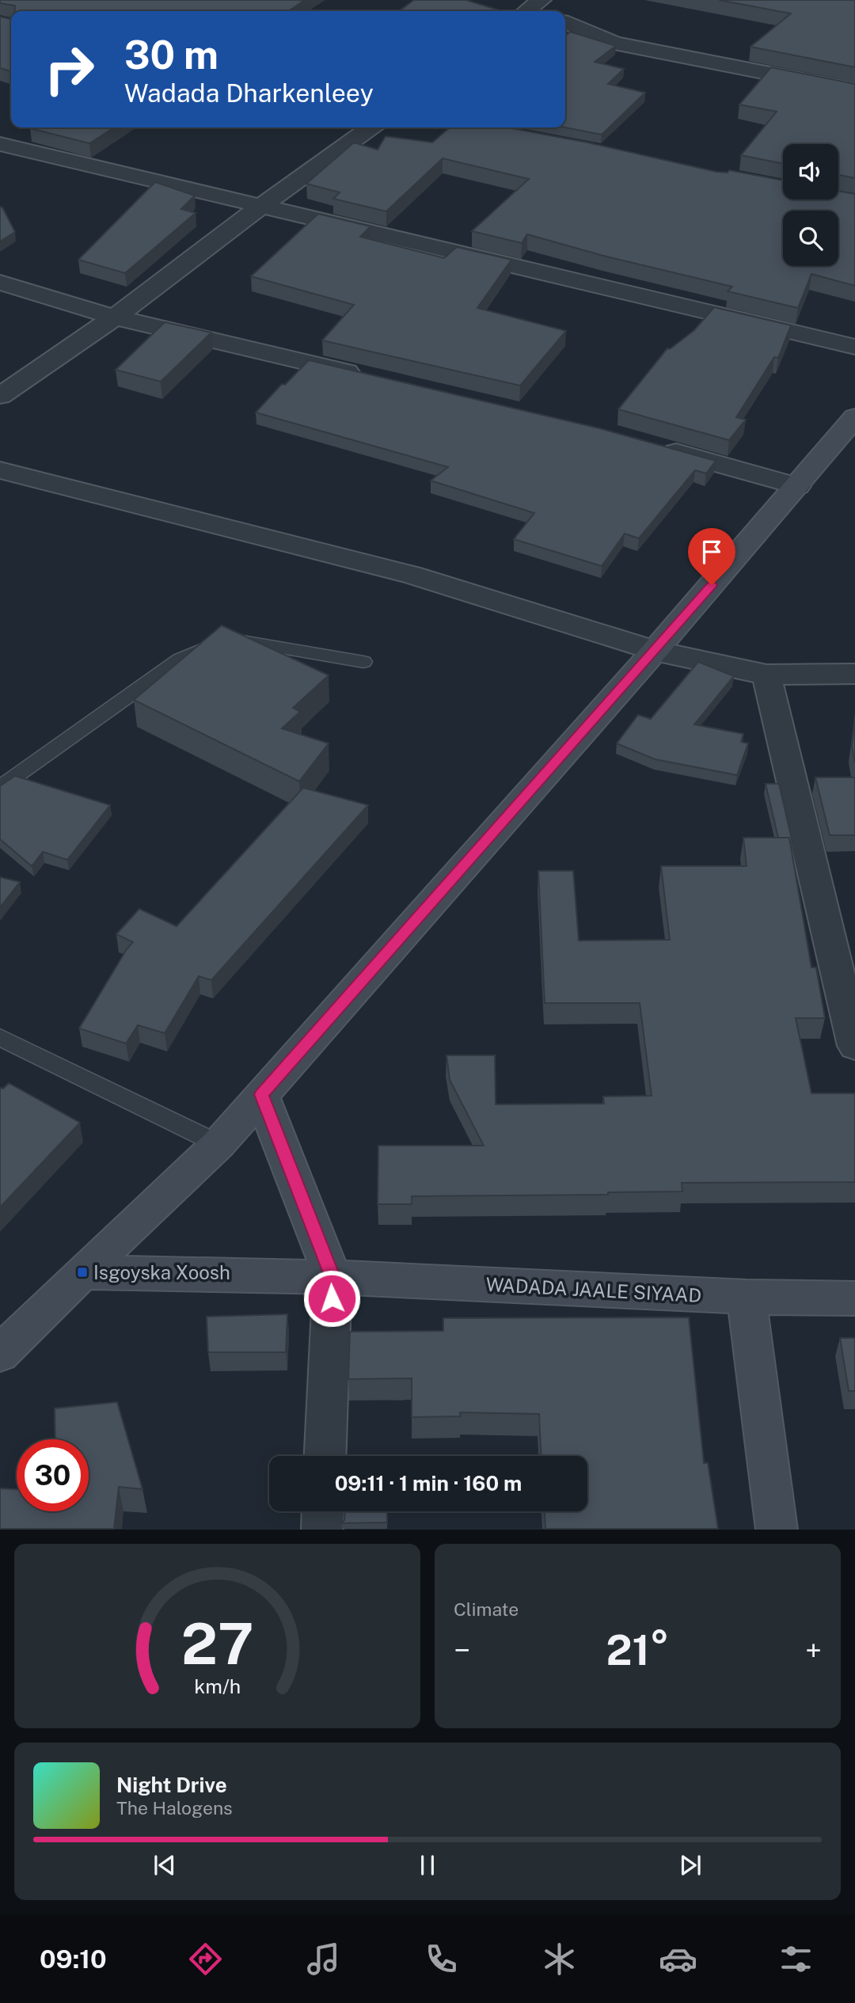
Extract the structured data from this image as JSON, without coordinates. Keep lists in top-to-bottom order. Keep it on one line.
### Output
{"streets":{"main road":["WADADA JAALE SIYAAD"]},"places":{"transit":["Isgoyska Xoosh"]},"page":{"turn":["30 m","Wadada Dharkenleey"],"limit":"30","trip":"09:11 · 1 min · 160 m","tile":"Climate","heat":["−","21°","+"],"song":["Night Drive","The Halogens"],"tabs":"09:10","gauge":["27","km/h"]}}
